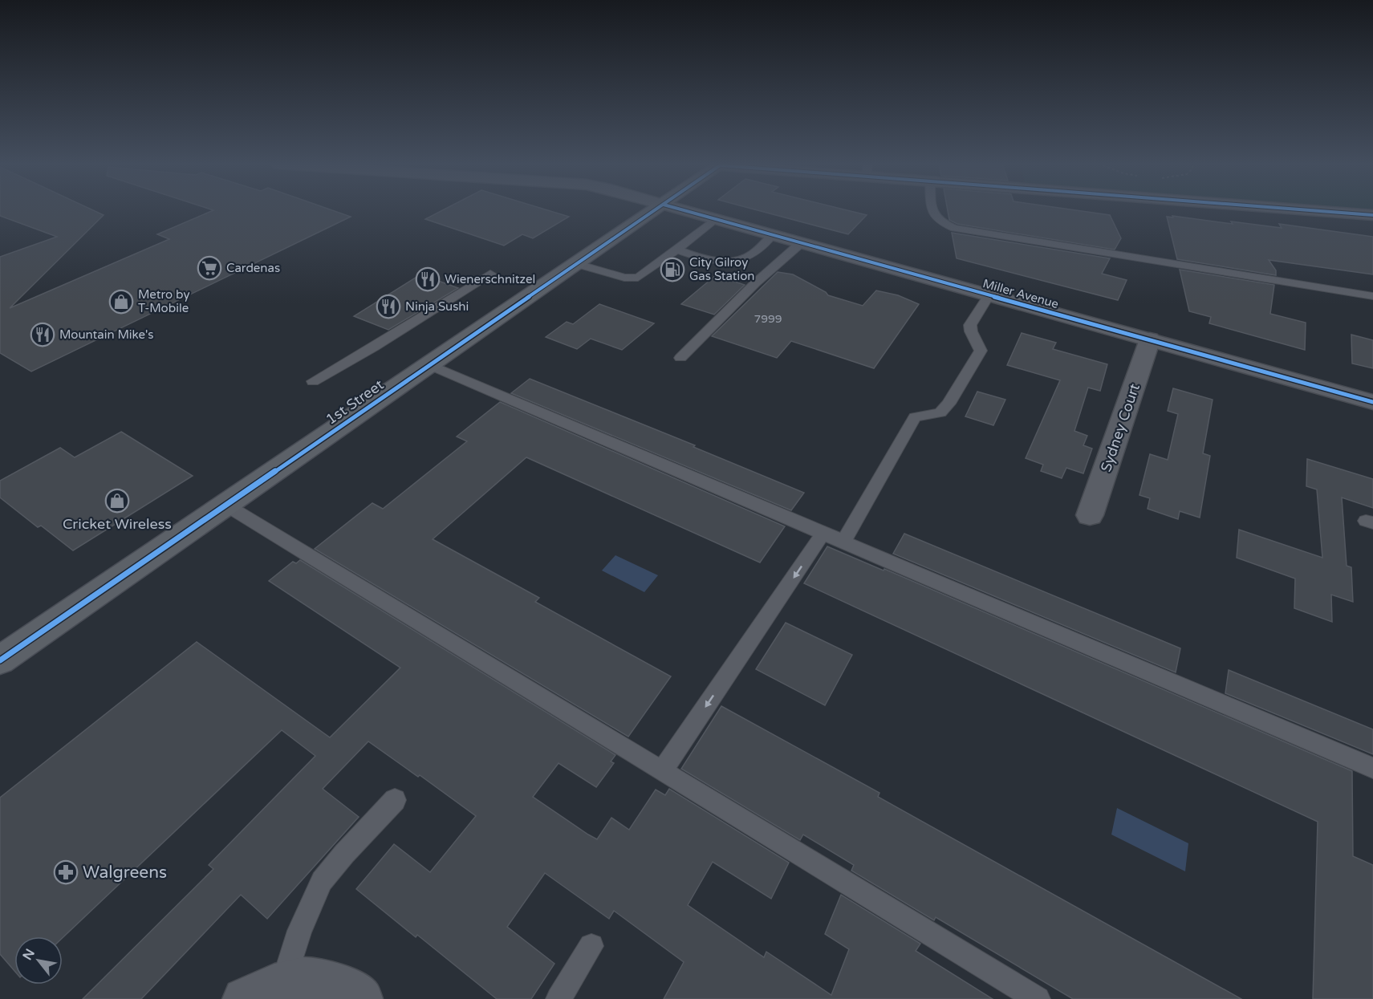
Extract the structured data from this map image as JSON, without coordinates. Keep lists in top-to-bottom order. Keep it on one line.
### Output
{"streets":{"main road":["1st Street"],"street":["Miller Avenue","Sydney Court"]},"crossings":[["Miller Avenue","Sydney Court"]],"places":{"supermarket":["Cardenas"],"fuel station":["City Gilroy Gas Station"],"restaurant":["Wienerschnitzel","Ninja Sushi","Mountain Mike's"],"shop":["Metro by T-Mobile","Cricket Wireless"],"pharmacy":["Walgreens"]},"house_numbers":["7999"],"north":"top left"}
